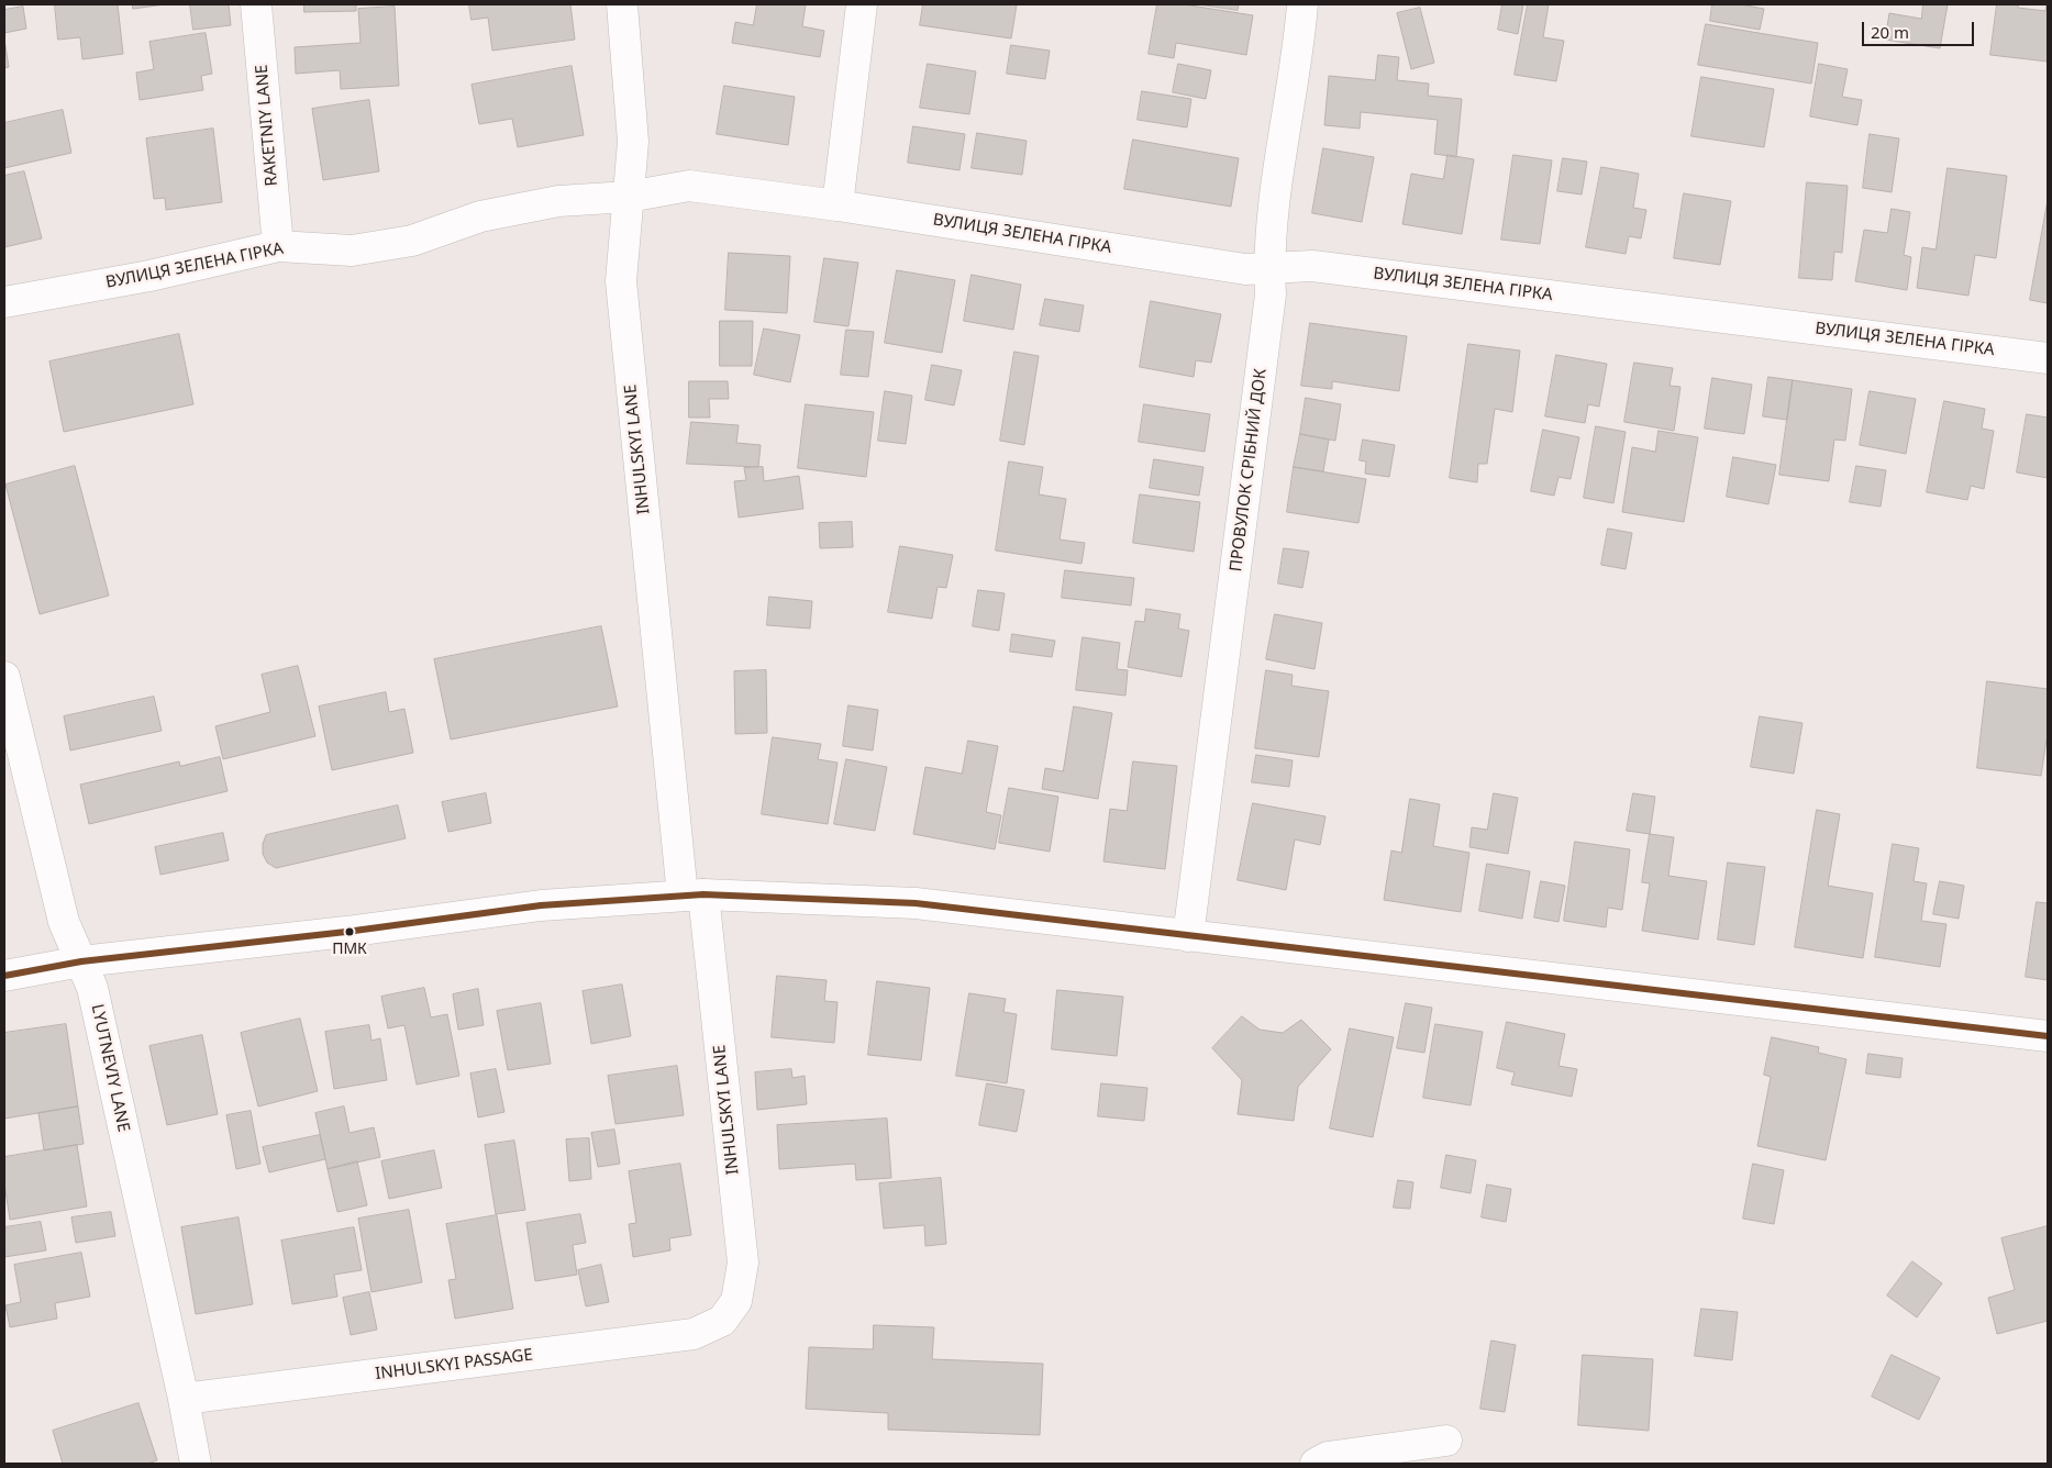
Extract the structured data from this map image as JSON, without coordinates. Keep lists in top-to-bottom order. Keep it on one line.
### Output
{"streets":{"street":["RAKETNIY LANE","ВУЛИЦЯ ЗЕЛЕНА ГІРКА","INHULSKYI LANE","ПРОВУЛОК СРІБНИЙ ДОК","LYUTNEVIY LANE","INHULSKYI PASSAGE"]},"crossings":[["RAKETNIY LANE","ВУЛИЦЯ ЗЕЛЕНА ГІРКА"],["ВУЛИЦЯ ЗЕЛЕНА ГІРКА","INHULSKYI LANE"],["ВУЛИЦЯ ЗЕЛЕНА ГІРКА","ПРОВУЛОК СРІБНИЙ ДОК"],["INHULSKYI LANE","INHULSKYI PASSAGE"],["LYUTNEVIY LANE","INHULSKYI PASSAGE"]],"places":["ПМК"],"scale_bar":"20 m"}
